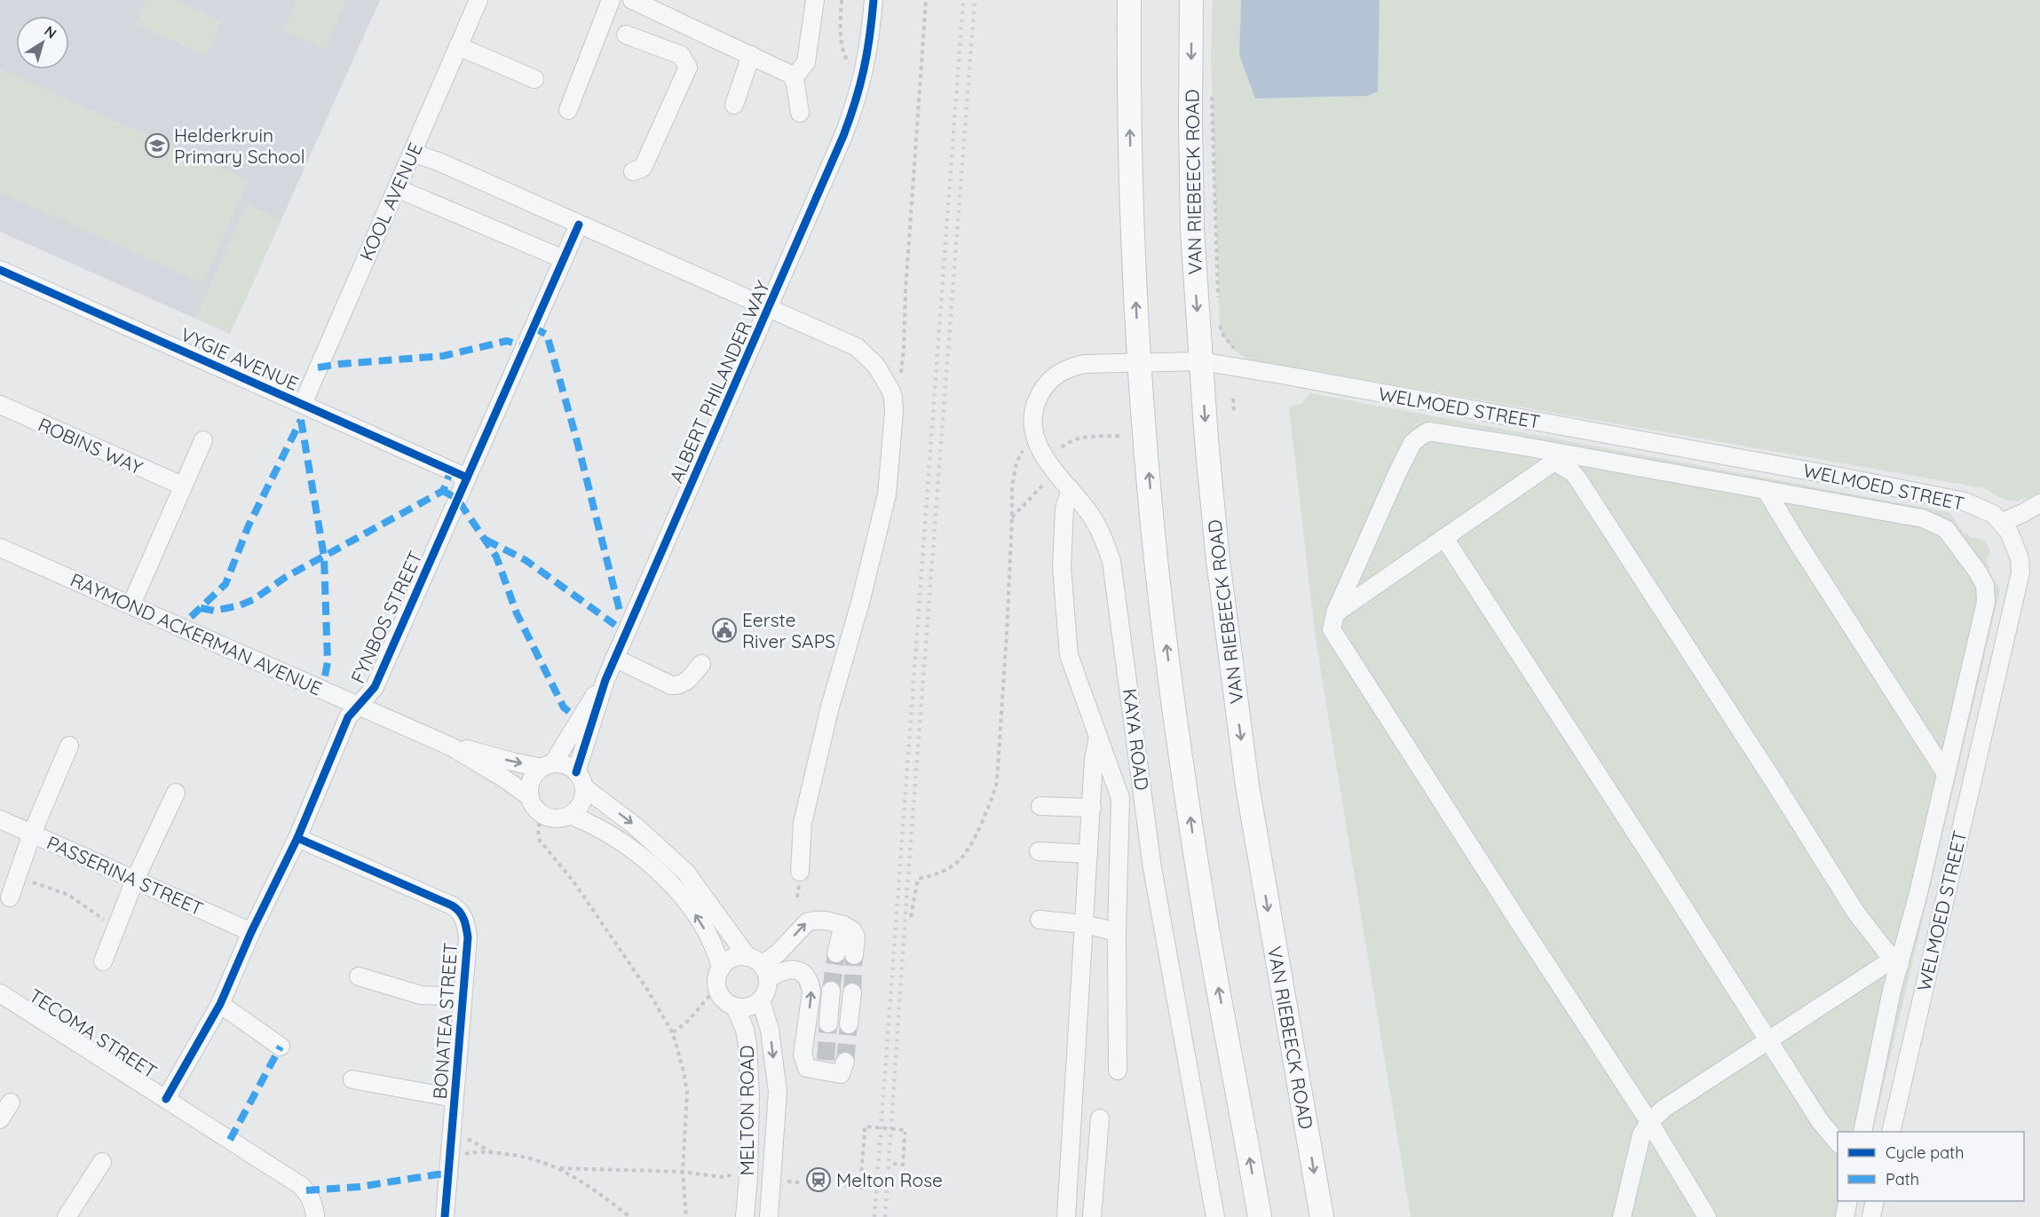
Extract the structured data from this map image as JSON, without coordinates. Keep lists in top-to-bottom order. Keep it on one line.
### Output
{"streets":{"main road":["VAN RIEBEECK ROAD"],"street":["KOOL AVENUE","VYGIE AVENUE","ALBERT PHILANDER WAY","WELMOED STREET","ROBINS WAY","FYNBOS STREET","RAYMOND ACKERMAN AVENUE","KAYA ROAD","PASSERINA STREET","BONATEA STREET","TECOMA STREET","MELTON ROAD"]},"crossings":[["VAN RIEBEECK ROAD","WELMOED STREET"],["KOOL AVENUE","VYGIE AVENUE"],["VYGIE AVENUE","FYNBOS STREET"],["ALBERT PHILANDER WAY","RAYMOND ACKERMAN AVENUE"],["WELMOED STREET","KAYA ROAD"],["FYNBOS STREET","RAYMOND ACKERMAN AVENUE"],["FYNBOS STREET","PASSERINA STREET"],["FYNBOS STREET","BONATEA STREET"],["FYNBOS STREET","TECOMA STREET"]],"places":{"school or university":["Helderkruin Primary School"],"public building":["Eerste River SAPS"],"station":["Melton Rose"]},"legend":["Cycle path","Path"],"north":"top right"}
